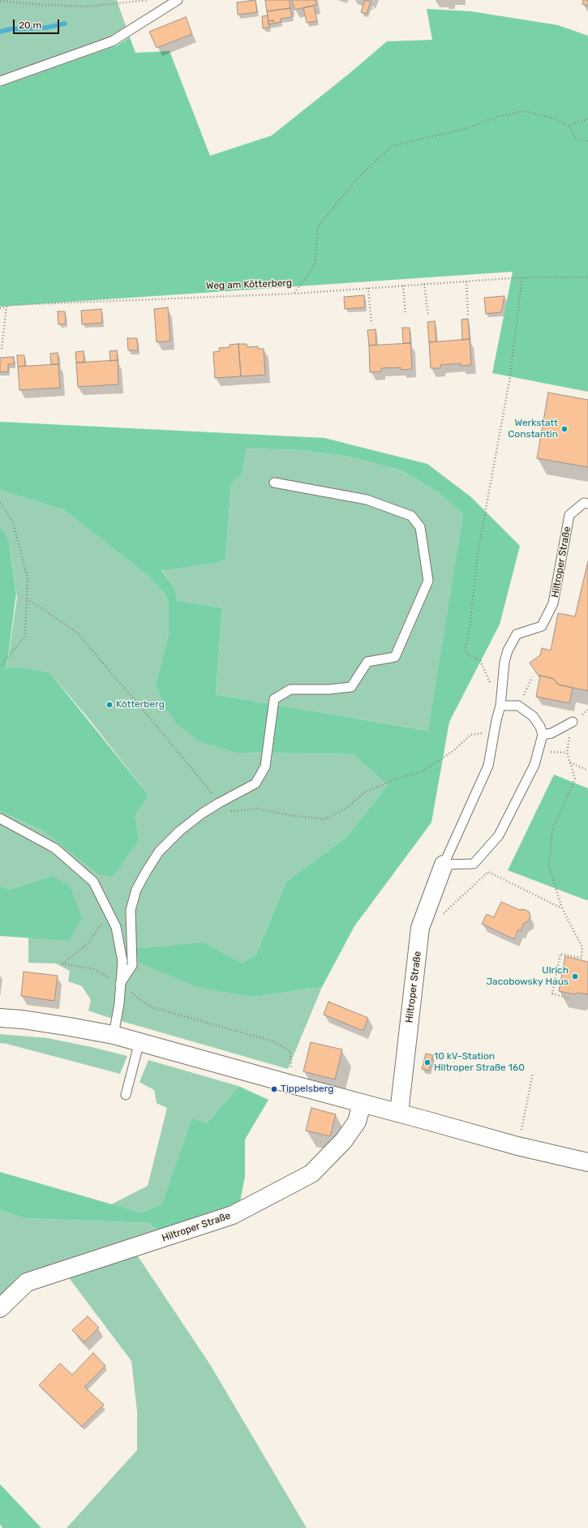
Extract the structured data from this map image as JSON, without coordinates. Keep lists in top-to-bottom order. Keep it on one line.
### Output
{"streets":{"street":["Hiltroper Straße"],"path":["Weg am Kötterberg"]},"places":["Werkstatt Constantin","Kötterberg","Ulrich Jacobowsky Haus","10 kV-Station Hiltroper Straße 160","Tippelsberg"],"scale_bar":"20 m"}
